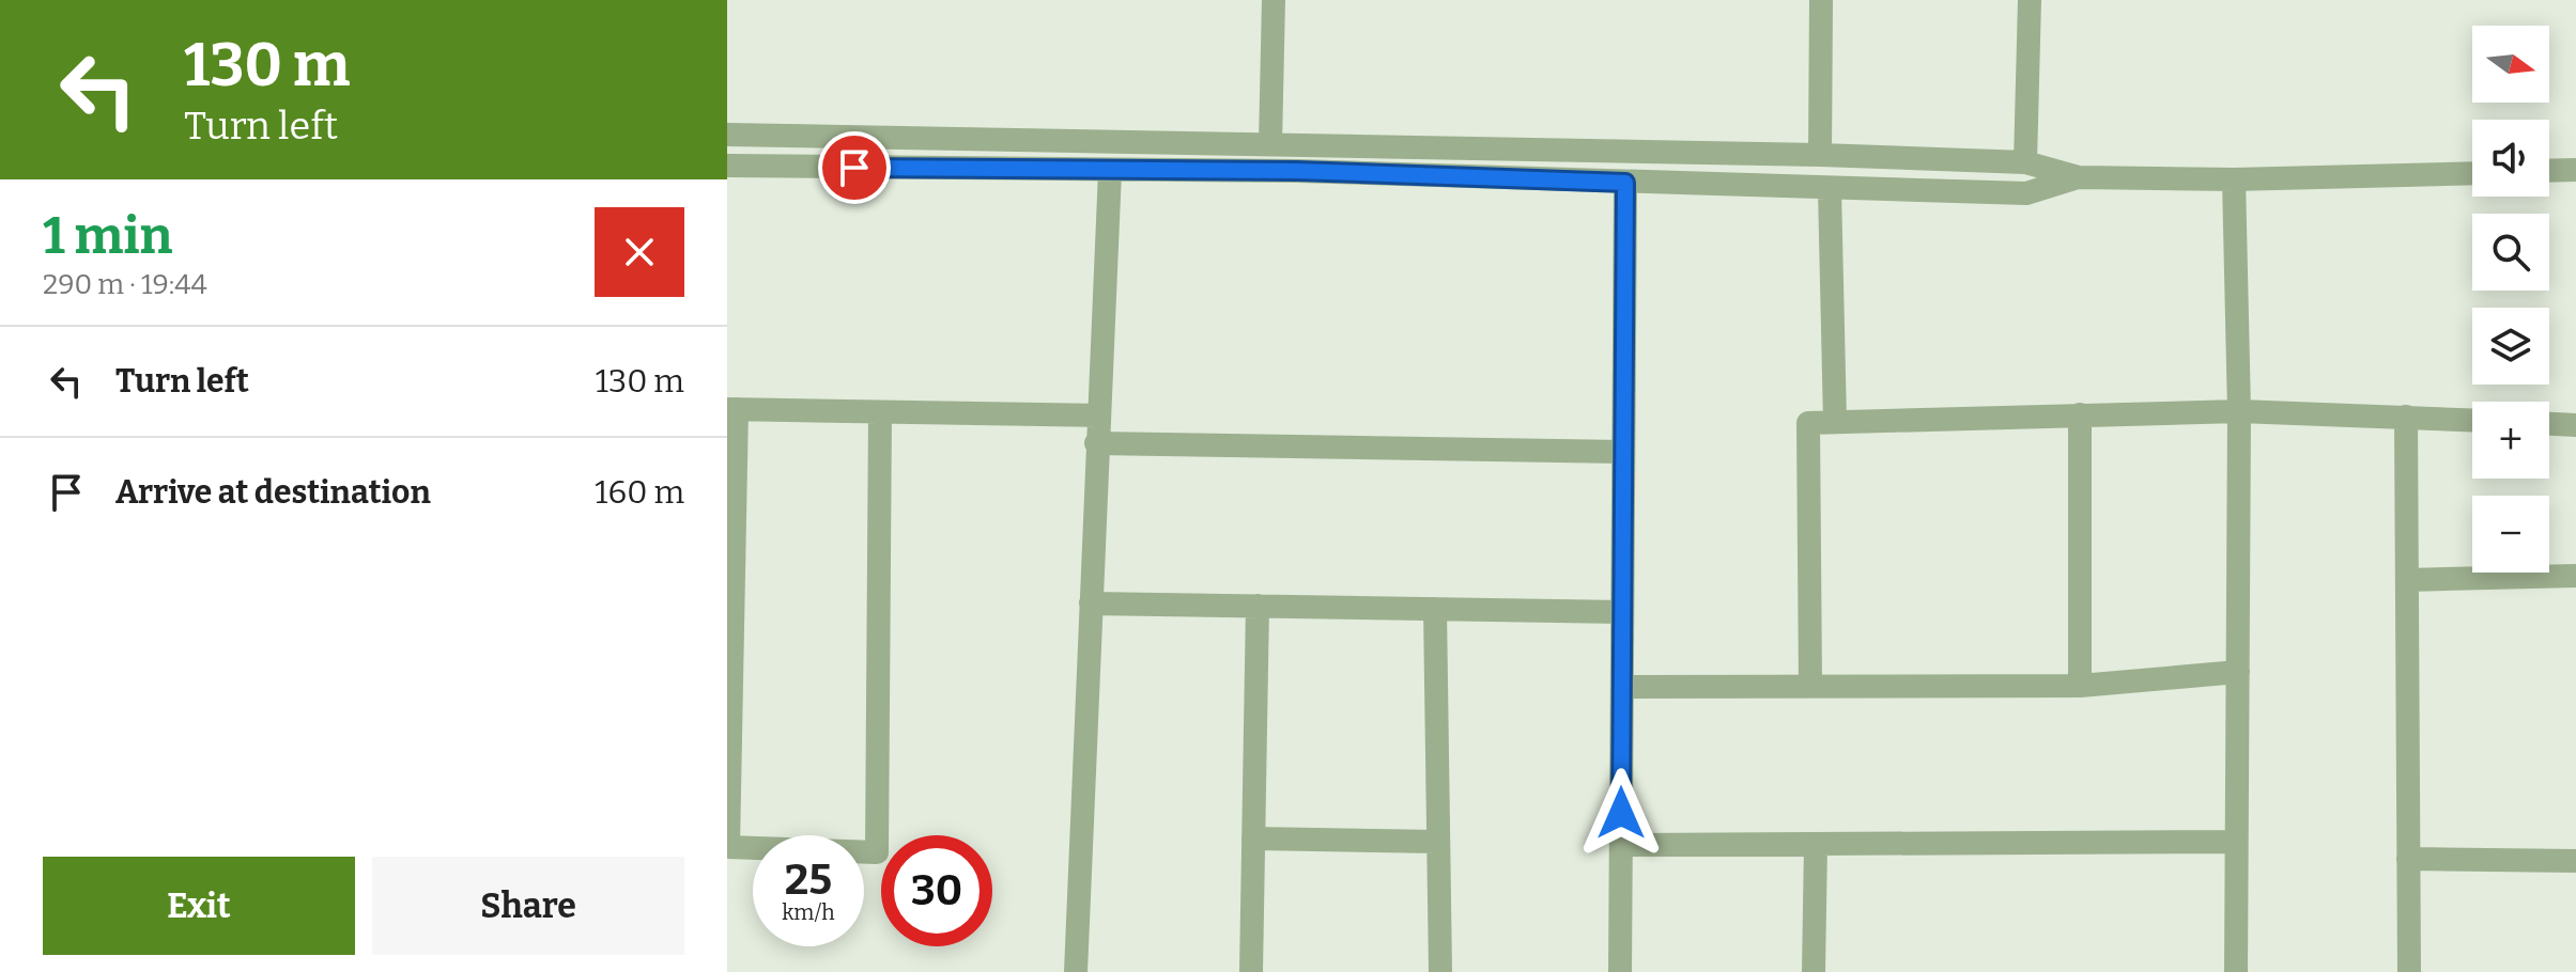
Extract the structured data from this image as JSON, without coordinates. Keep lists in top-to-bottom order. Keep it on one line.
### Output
{"north":"right","page":{"turn":["130 m","Turn left"],"map_buttons":["+","−"],"heading":["1 min","290 m · 19:44"],"list":[{"name":"Turn left","value":"130 m"},{"name":"Arrive at destination","value":"160 m"}],"speed":"25 km/h","limit":"30","buttons":["Exit","Share"]}}
